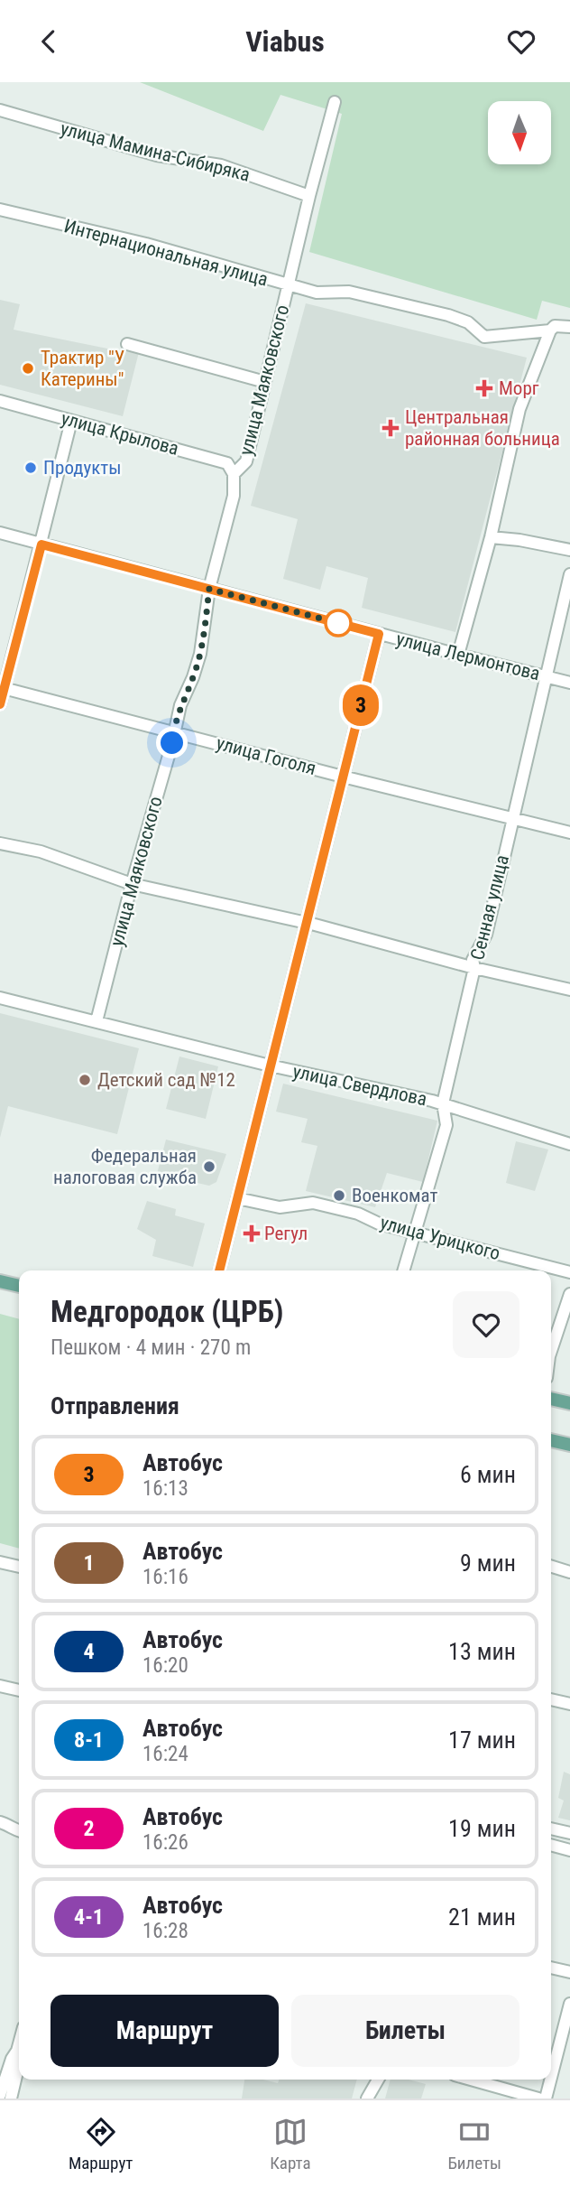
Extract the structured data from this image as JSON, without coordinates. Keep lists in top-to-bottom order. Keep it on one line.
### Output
{"streets":{"street":["улица Мамина-Сибиряка","Интернациональная улица","улица Маяковского","улица Крылова","улица Лермонтова","улица Гоголя","Сенная улица","улица Свердлова","улица Урицкого"]},"crossings":[["улица Мамина-Сибиряка","улица Маяковского"],["Интернациональная улица","улица Маяковского"],["улица Маяковского","улица Крылова"],["улица Маяковского","улица Лермонтова"],["улица Маяковского","улица Гоголя"],["улица Маяковского","улица Свердлова"],["улица Лермонтова","Сенная улица"],["улица Гоголя","Сенная улица"],["Сенная улица","улица Свердлова"],["Сенная улица","улица Урицкого"]],"places":{"other":["Трактир \"У Катерины\"","Продукты","Детский сад №12","Федеральная налоговая служба","Военкомат"],"health":["Морг","Центральная районная больница","Регул"]},"lines":["bus line 3"],"north":"bottom","page":{"header":"Viabus","on_map":"3","heading":[["Медгородок (ЦРБ)","Пешком · 4 мин · 270 m"],"Отправления"],"list":[{"mark":"3","name":"Автобус","note":"16:13","value":"6 мин"},{"mark":"1","name":"Автобус","note":"16:16","value":"9 мин"},{"mark":"4","name":"Автобус","note":"16:20","value":"13 мин"},{"mark":"8-1","name":"Автобус","note":"16:24","value":"17 мин"},{"mark":"2","name":"Автобус","note":"16:26","value":"19 мин"},{"mark":"4-1","name":"Автобус","note":"16:28","value":"21 мин"}],"buttons":["Маршрут","Билеты"],"tabs":["Маршрут","Карта","Билеты"]}}
